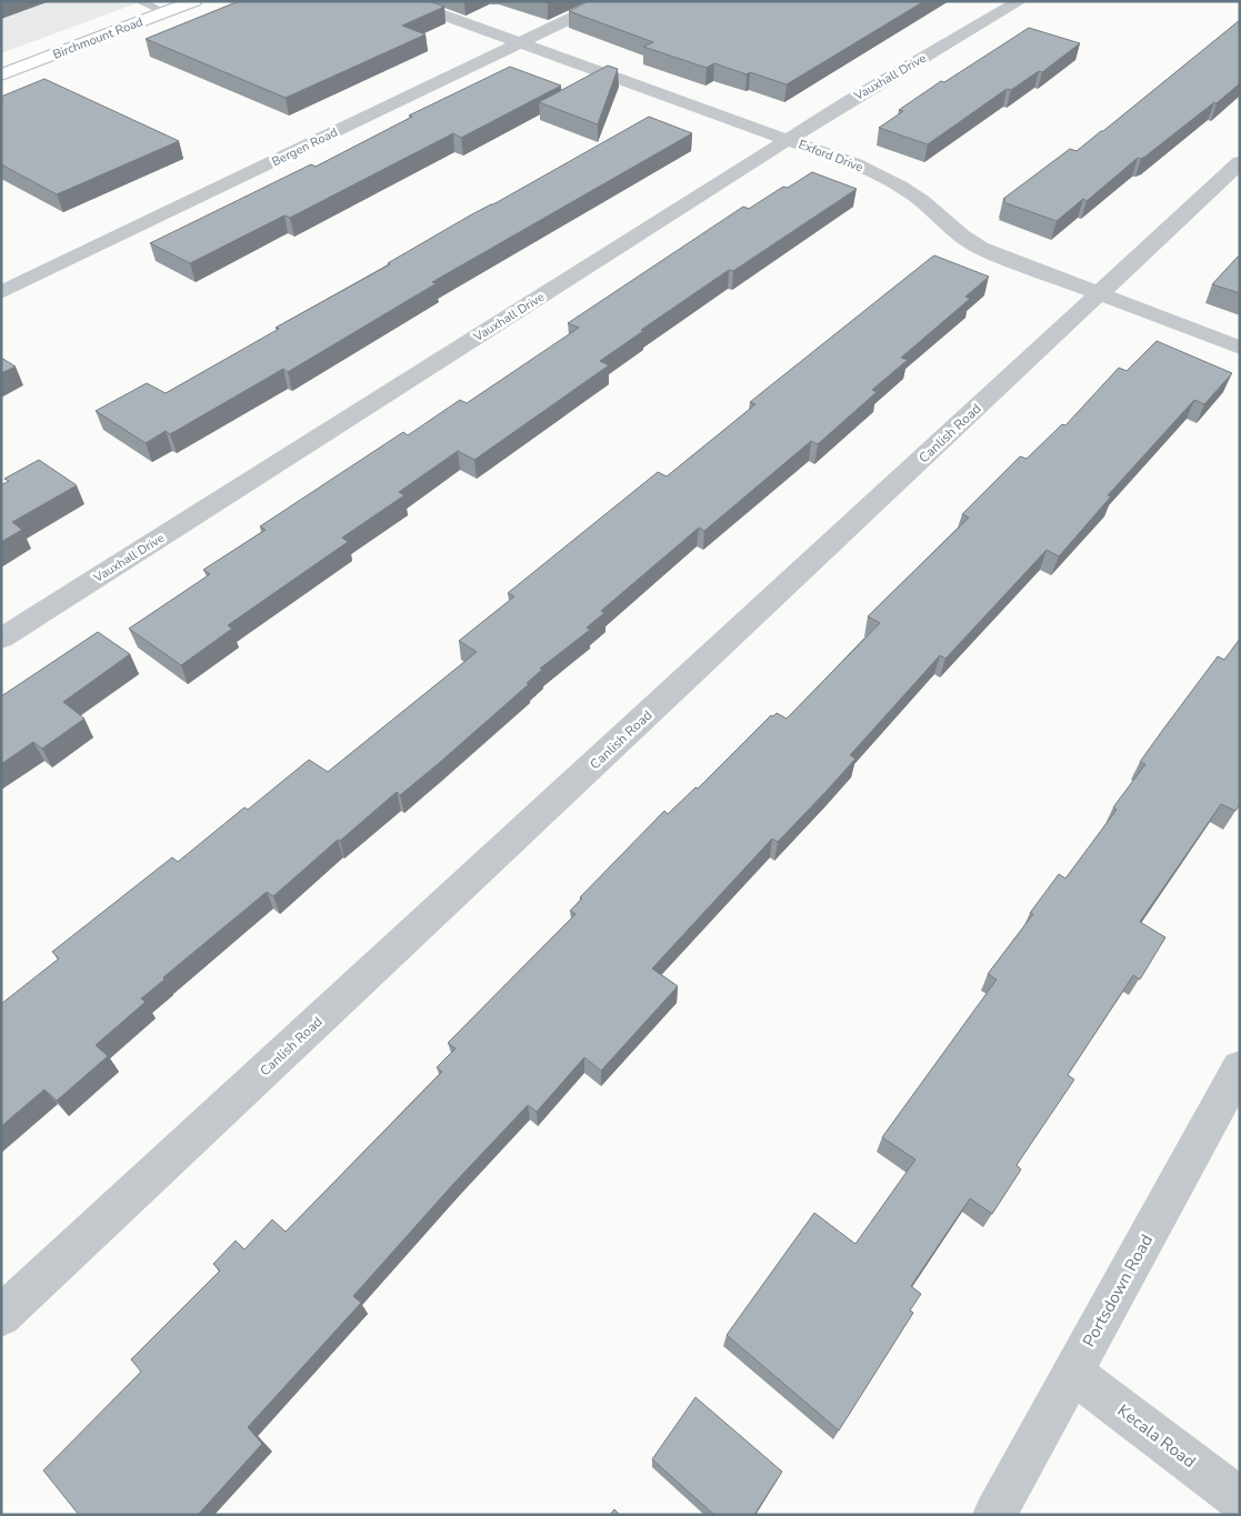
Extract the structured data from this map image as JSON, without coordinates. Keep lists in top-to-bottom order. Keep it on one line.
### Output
{"streets":{"main road":["Birchmount Road"],"street":["Vauxhall Drive","Bergen Road","Exford Drive","Canlish Road","Portsdown Road","Kecala Road"]},"crossings":[["Vauxhall Drive","Exford Drive"],["Bergen Road","Exford Drive"],["Exford Drive","Canlish Road"],["Portsdown Road","Kecala Road"]]}
